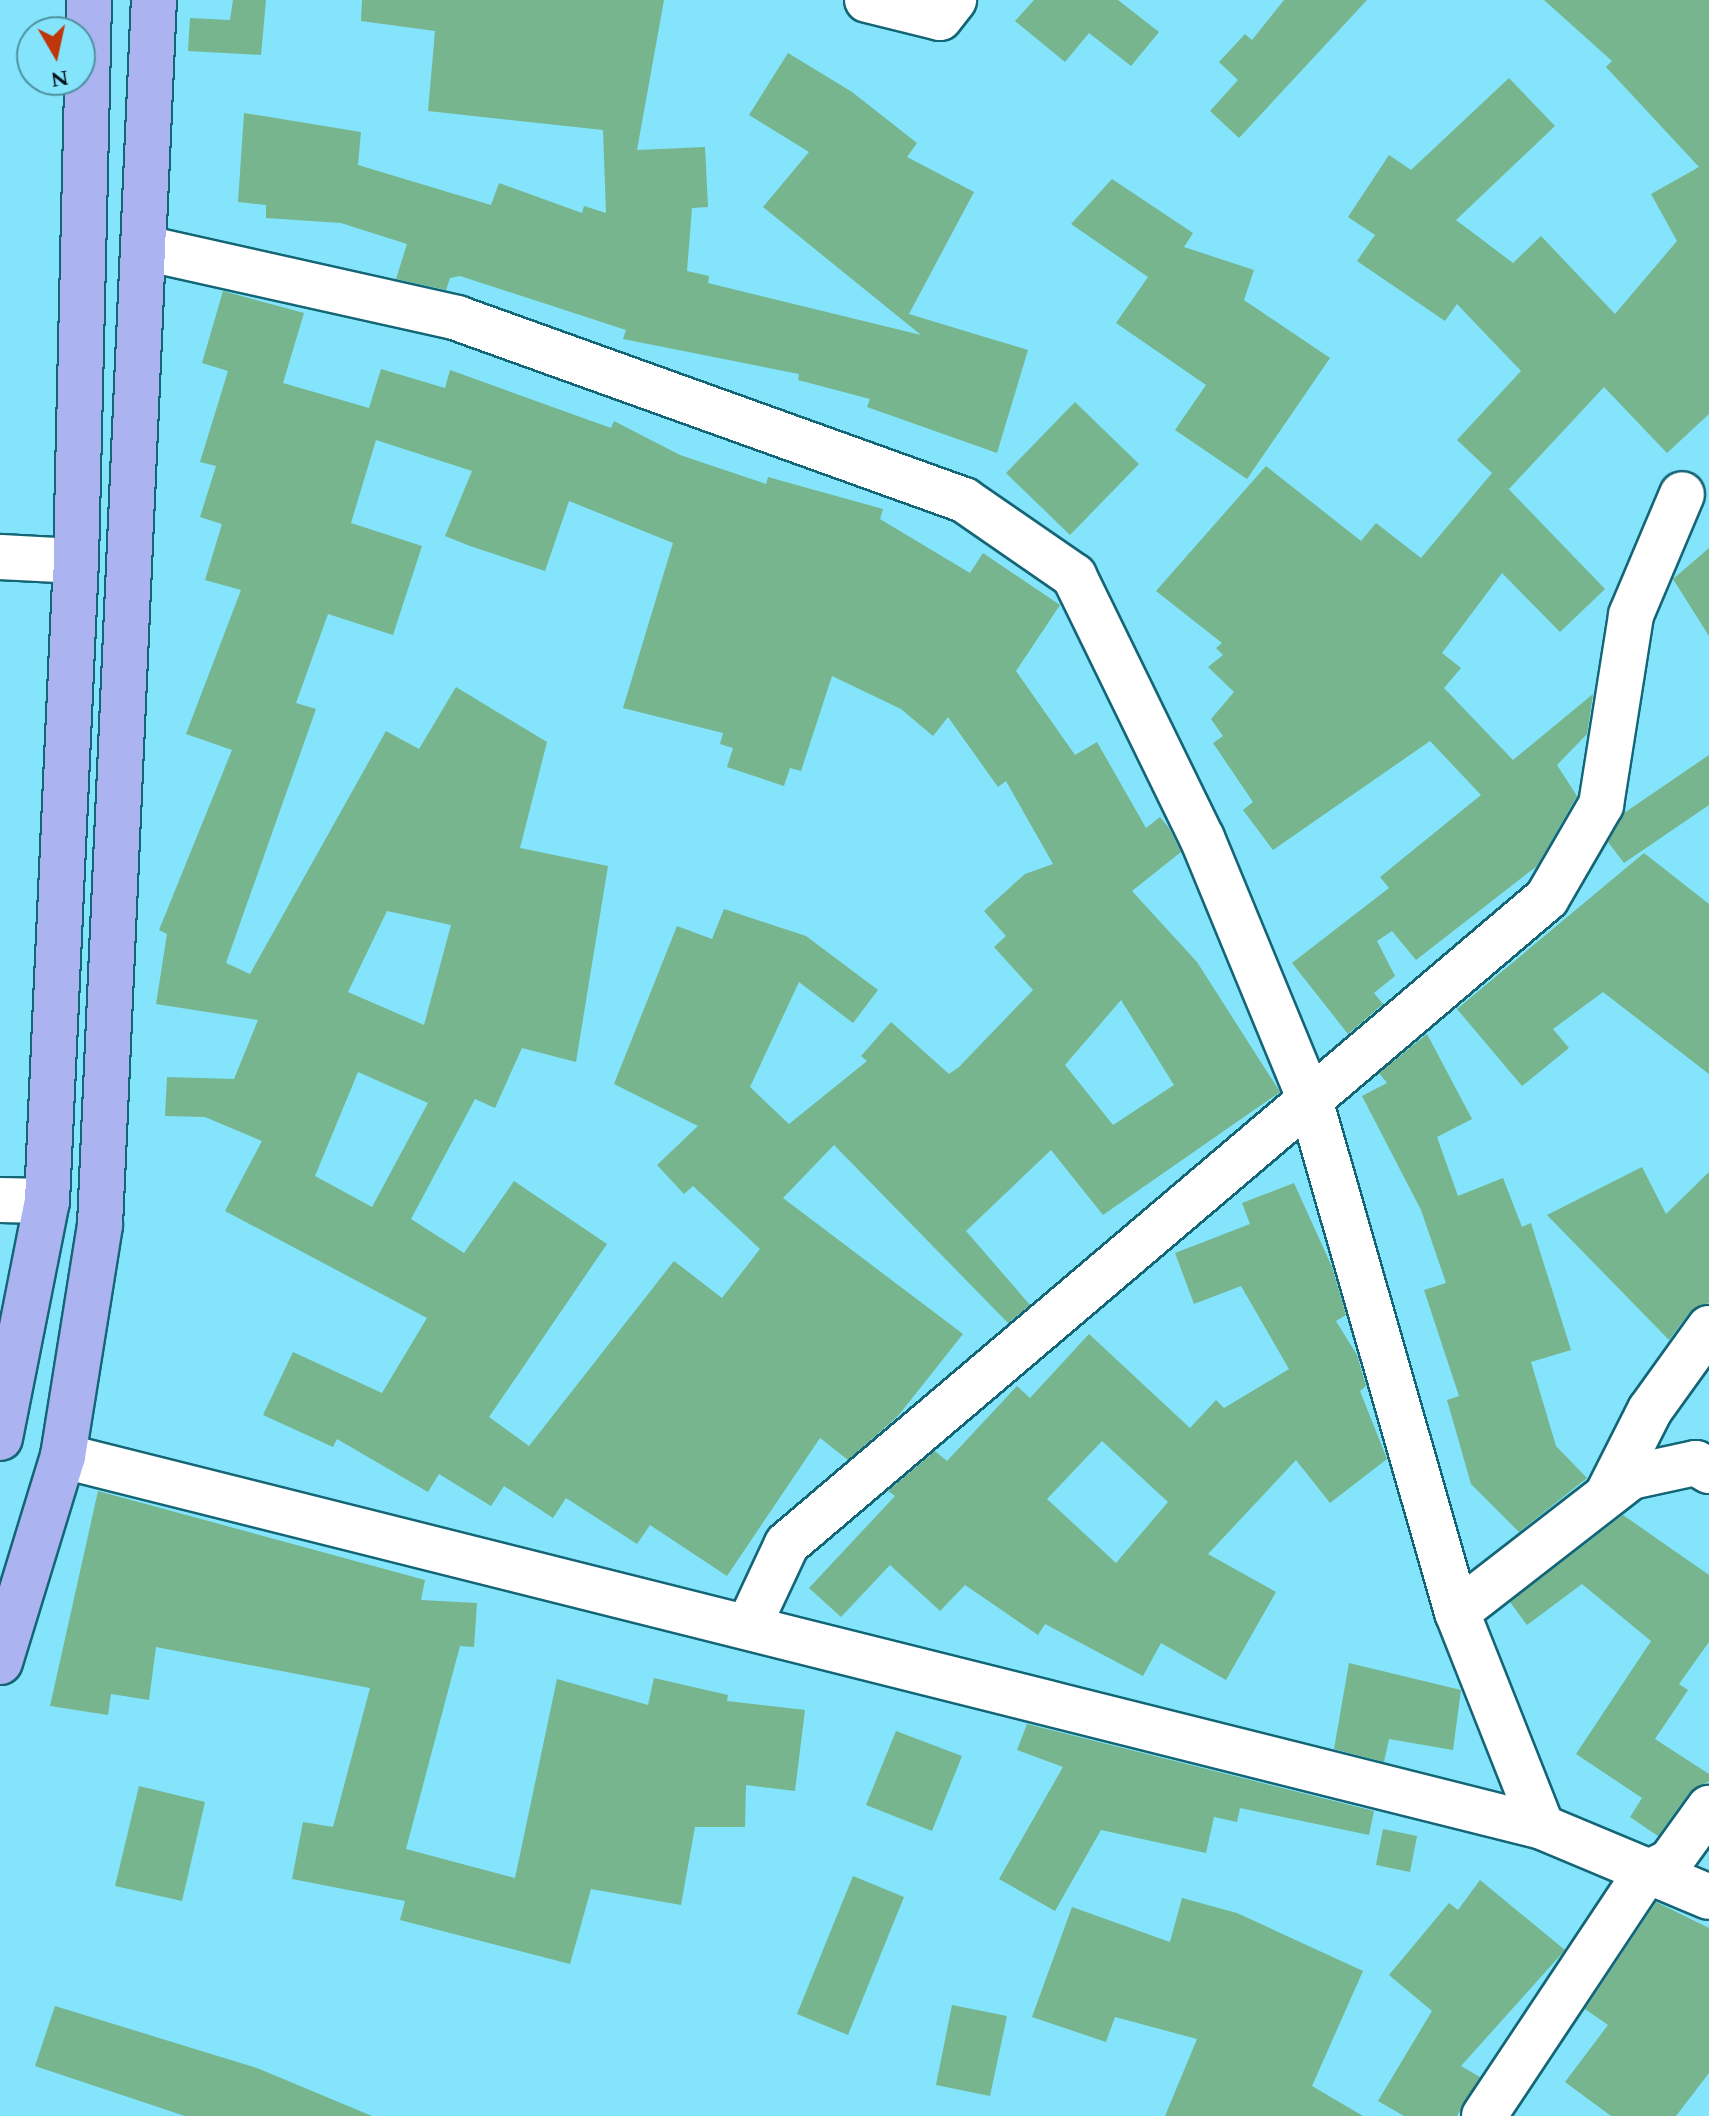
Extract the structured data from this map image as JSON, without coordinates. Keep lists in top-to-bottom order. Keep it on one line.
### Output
{"north":"bottom"}
